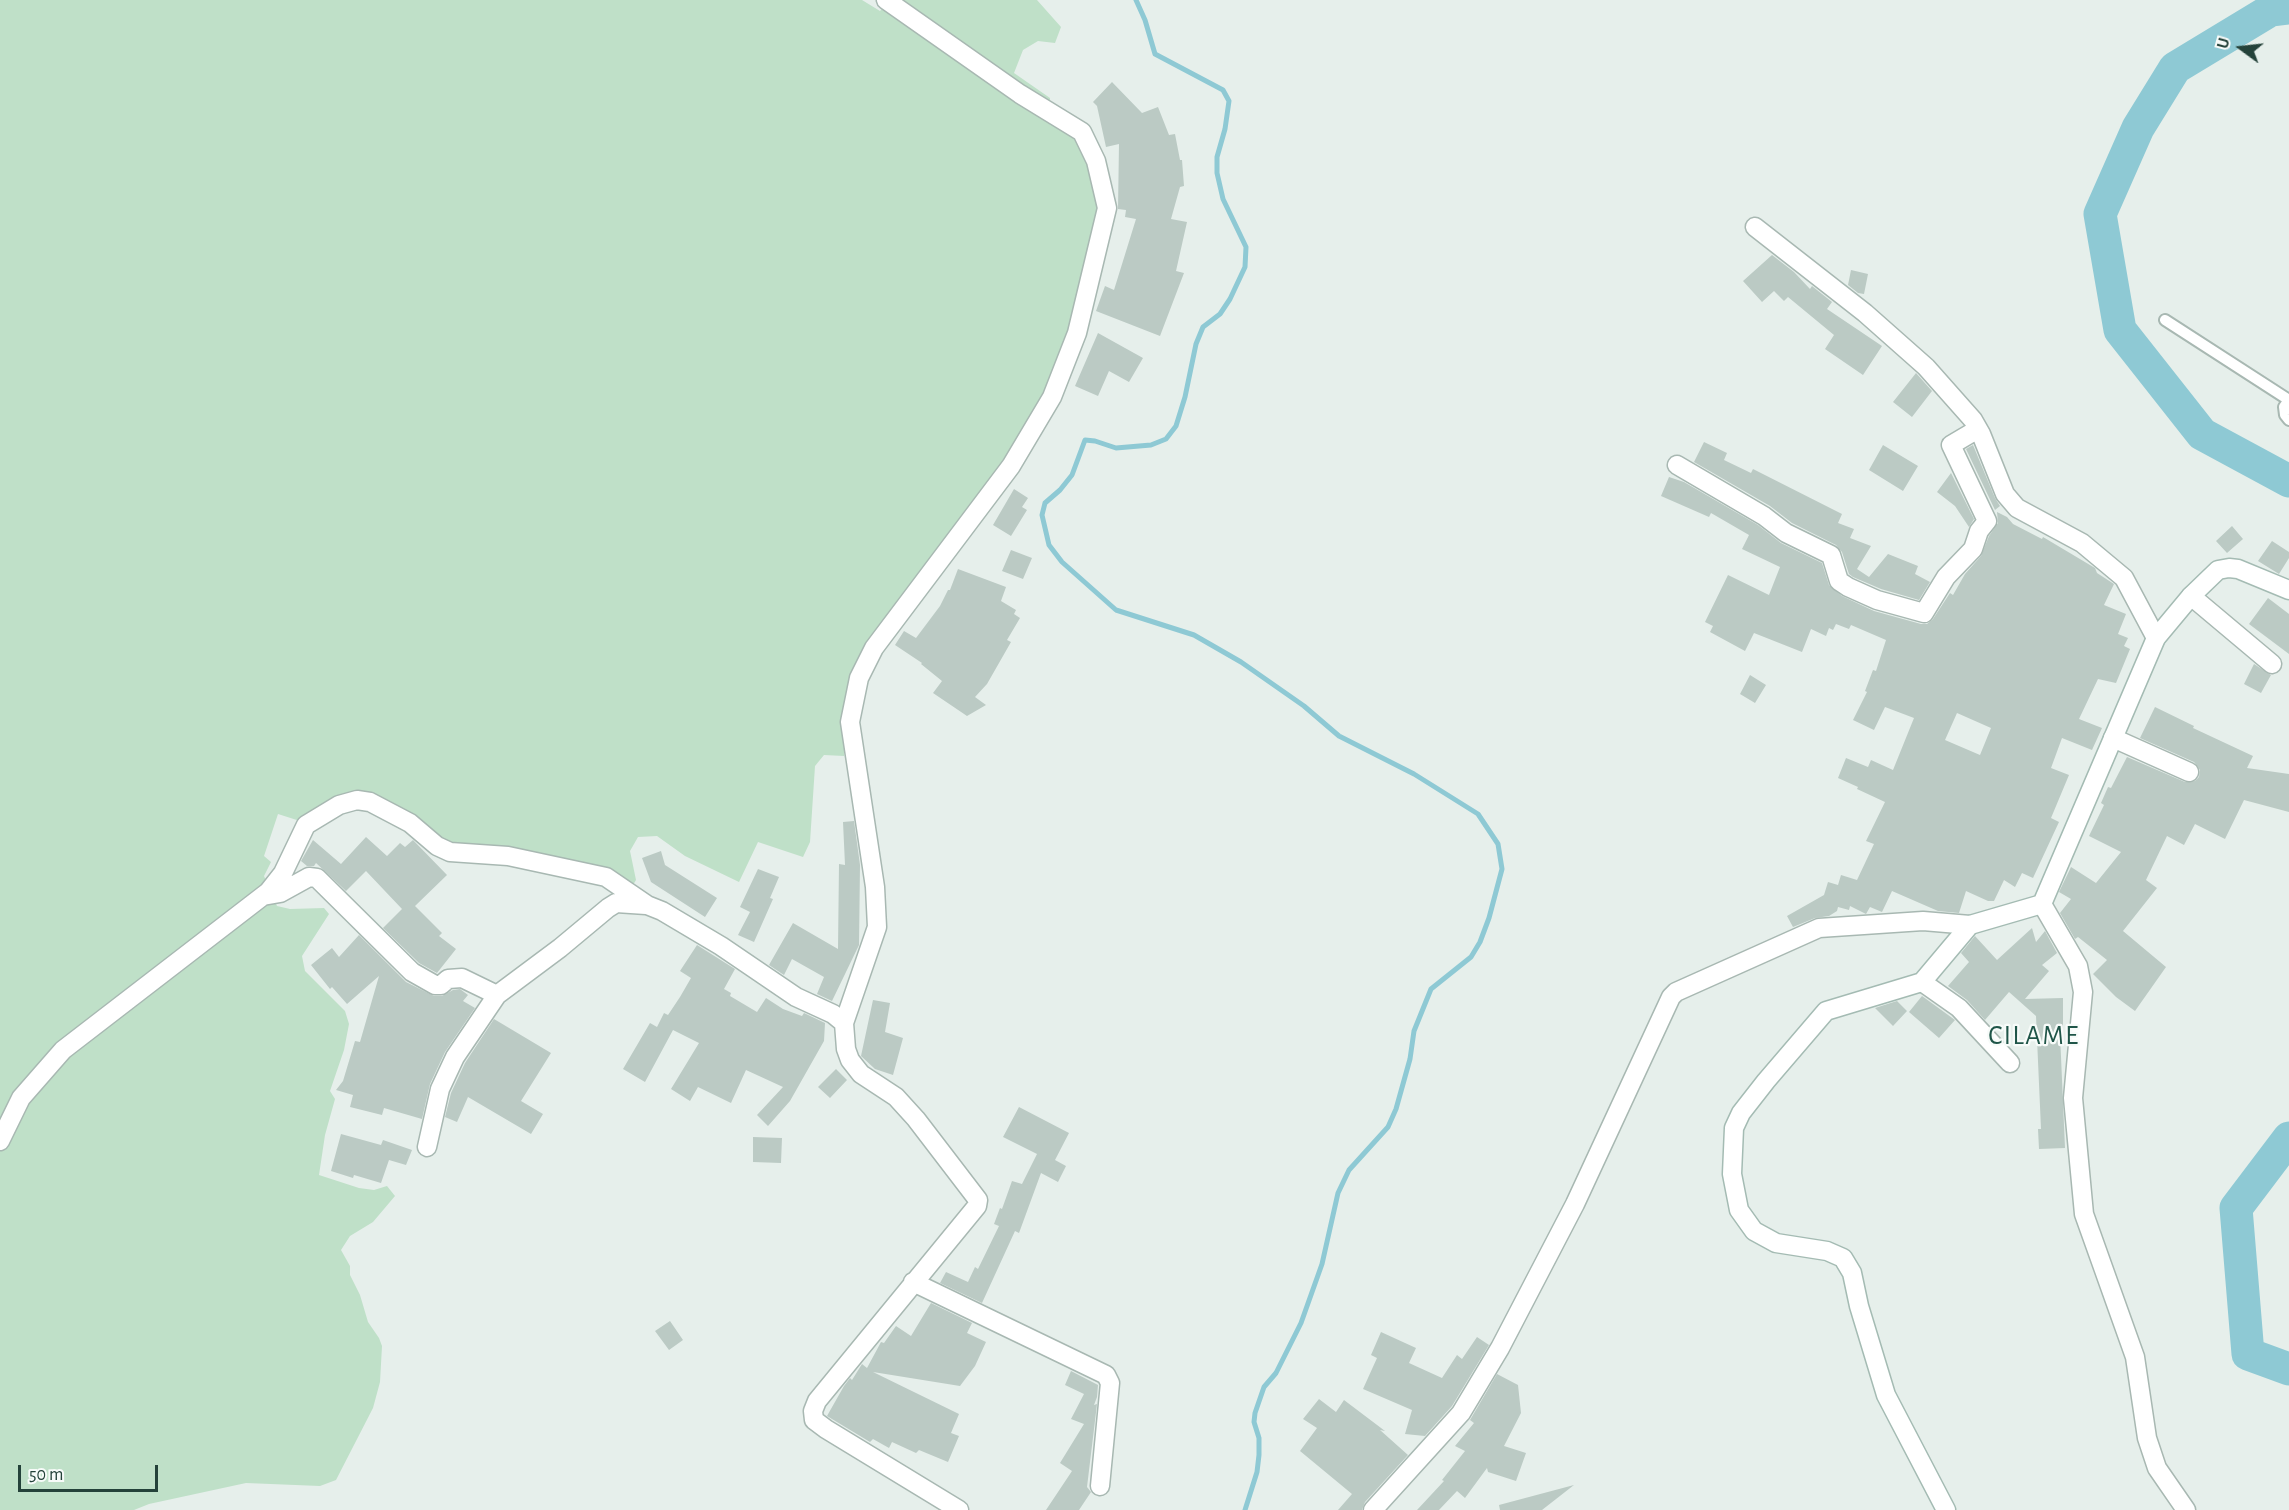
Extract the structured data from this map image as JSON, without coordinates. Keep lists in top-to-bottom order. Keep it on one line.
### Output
{"districts":["CILAME"],"scale_bar":"50 m","north":"left"}
